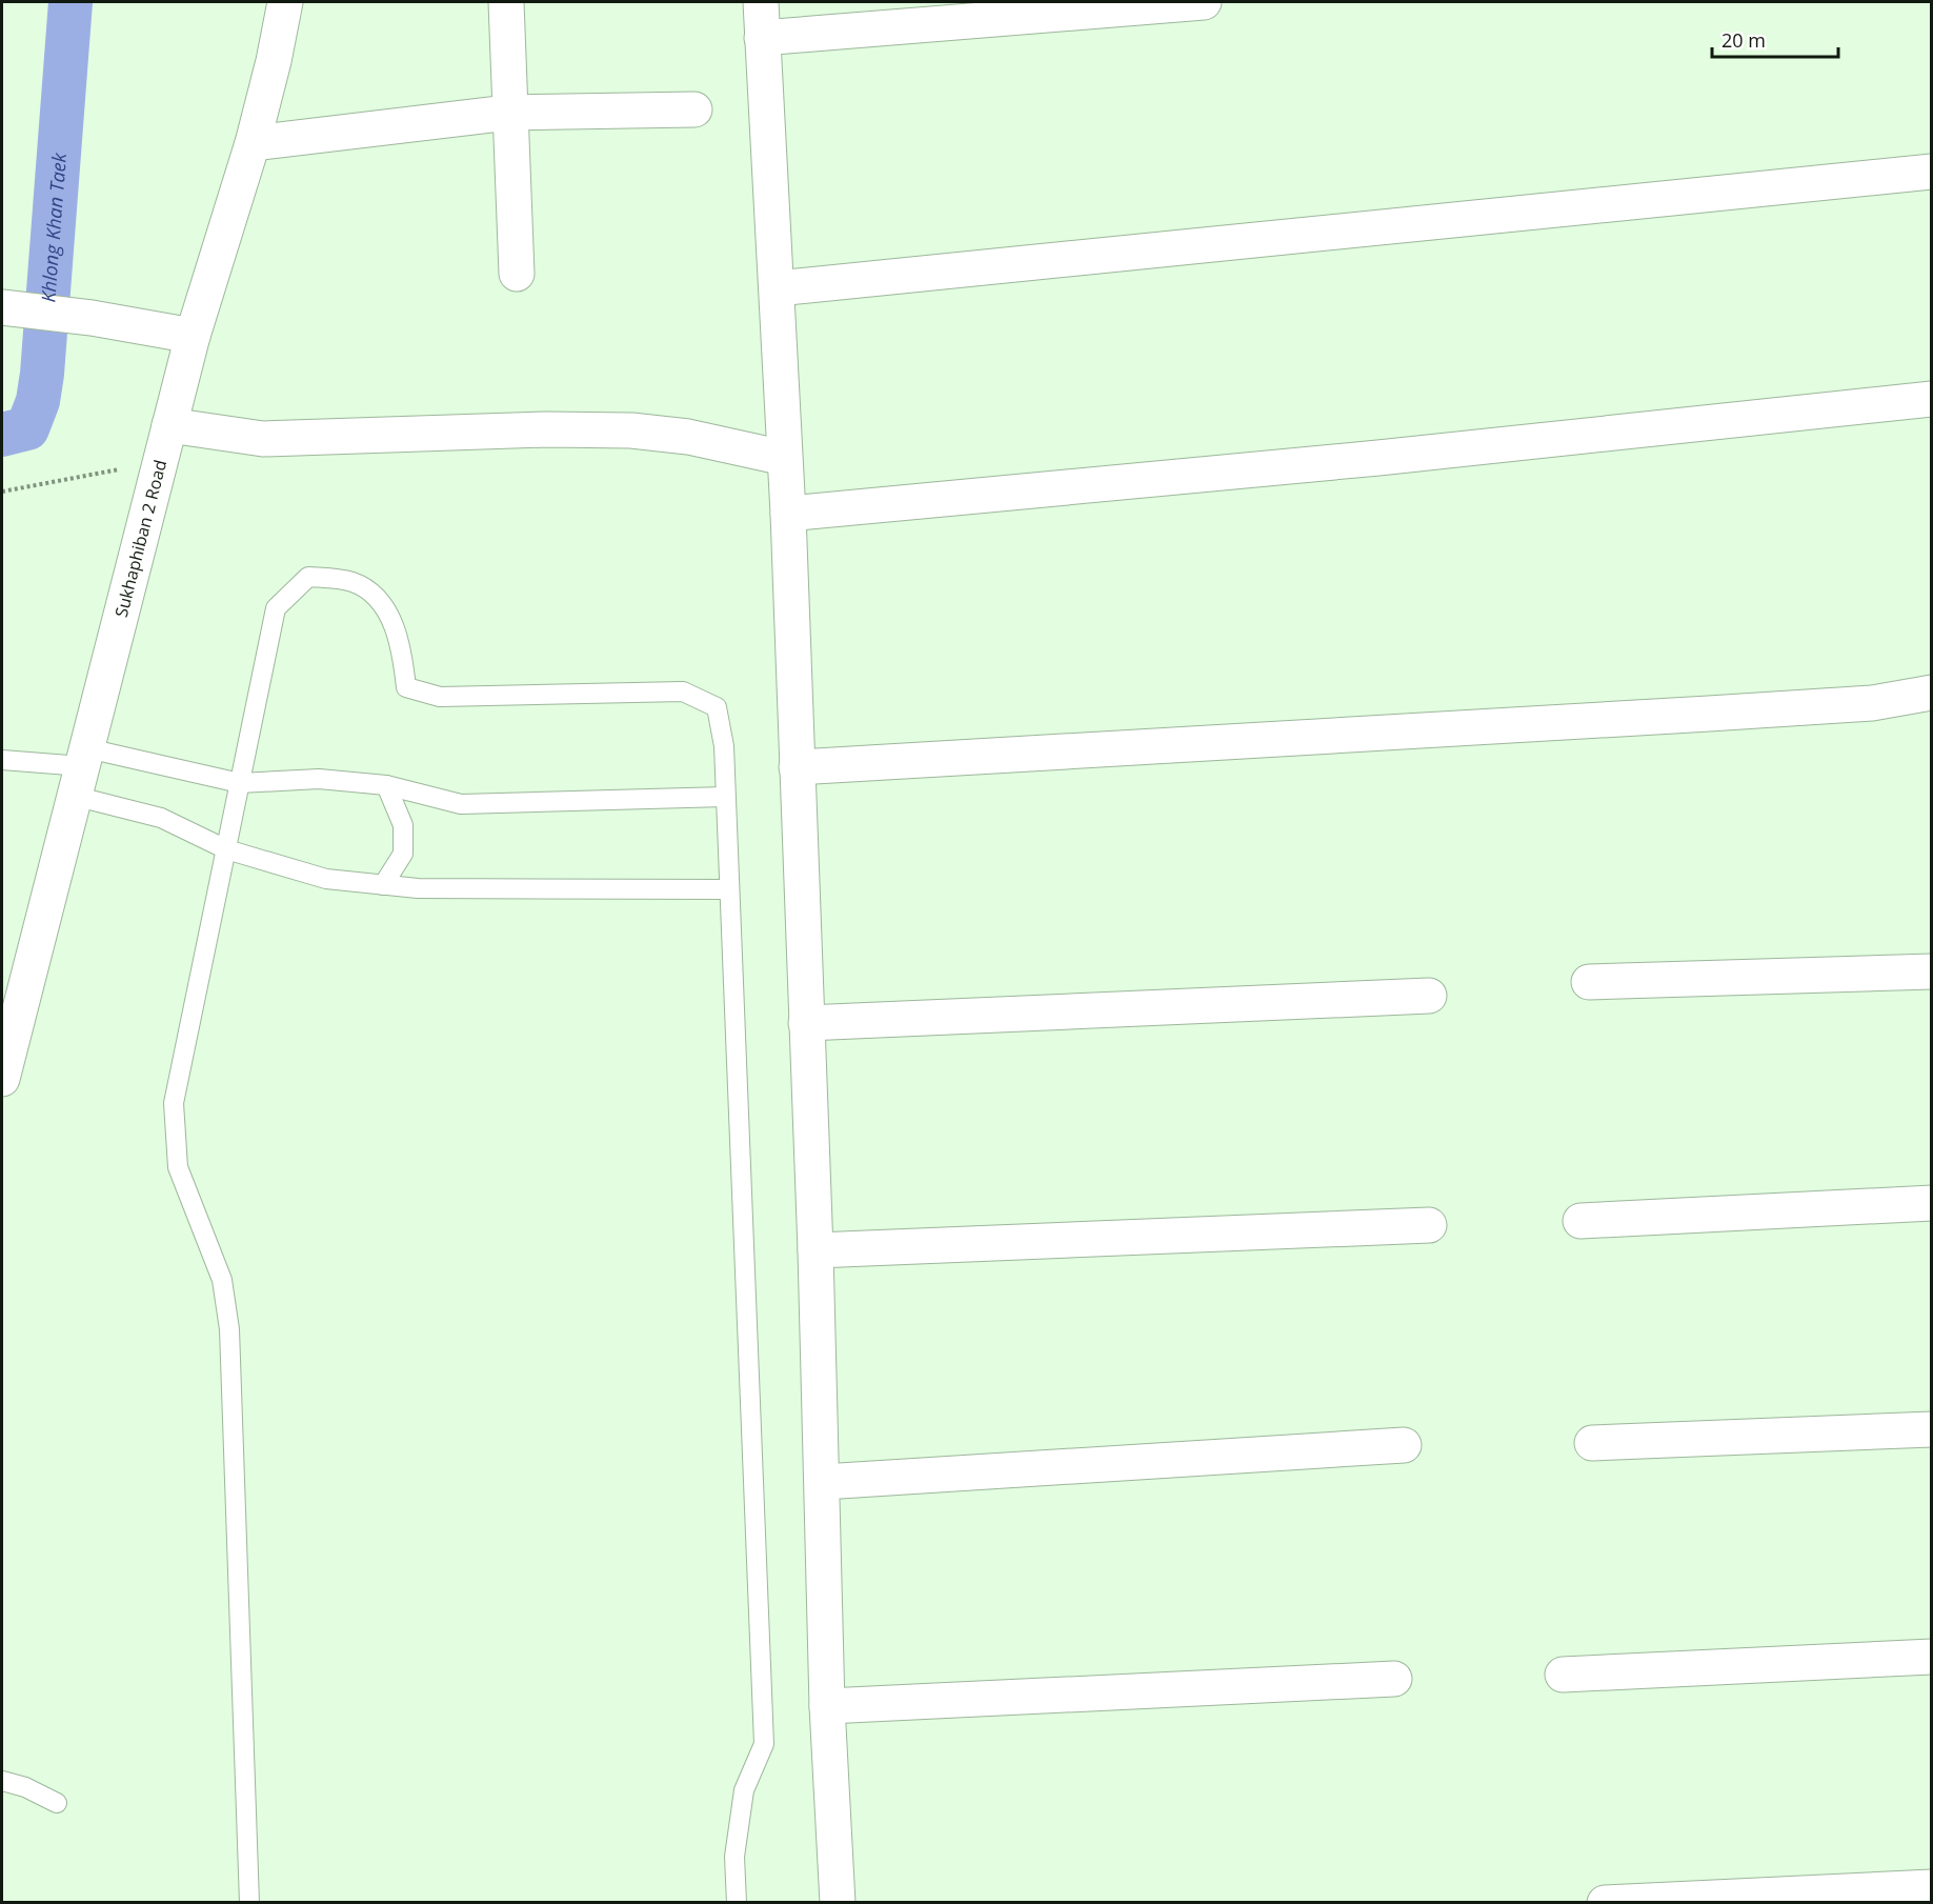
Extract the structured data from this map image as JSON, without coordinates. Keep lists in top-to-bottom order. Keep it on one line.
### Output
{"streets":{"street":["Sukhaphiban 2 Road"]},"water":["Khlong Khan Taek"],"scale_bar":"20 m"}
